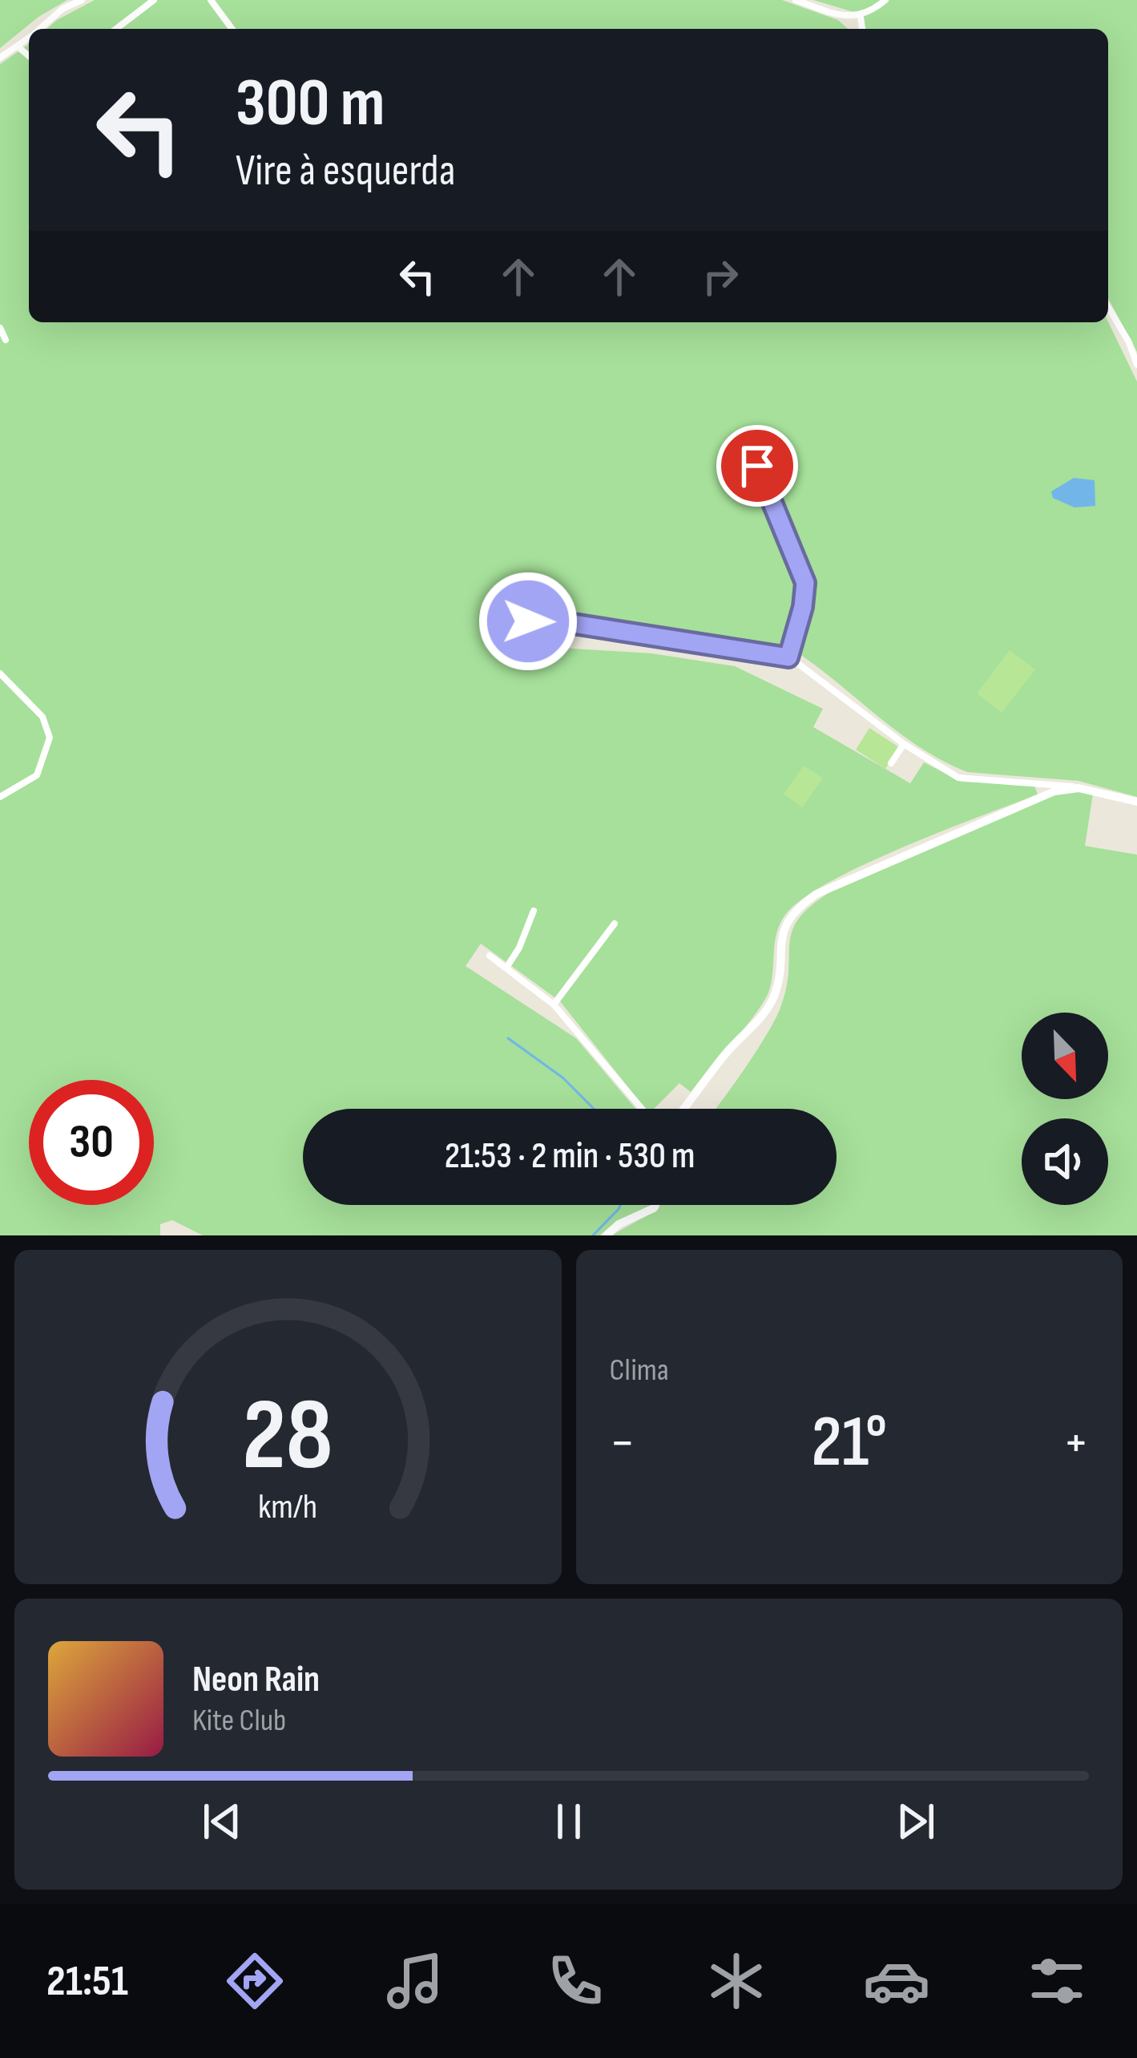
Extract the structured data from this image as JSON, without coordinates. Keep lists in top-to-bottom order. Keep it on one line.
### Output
{"north":"bottom right","page":{"turn":["300 m","Vire à esquerda"],"limit":"30","trip":"21:53 · 2 min · 530 m","tile":"Clima","heat":["−","21°","+"],"song":["Neon Rain","Kite Club"],"tabs":"21:51","gauge":["28","km/h"]}}
